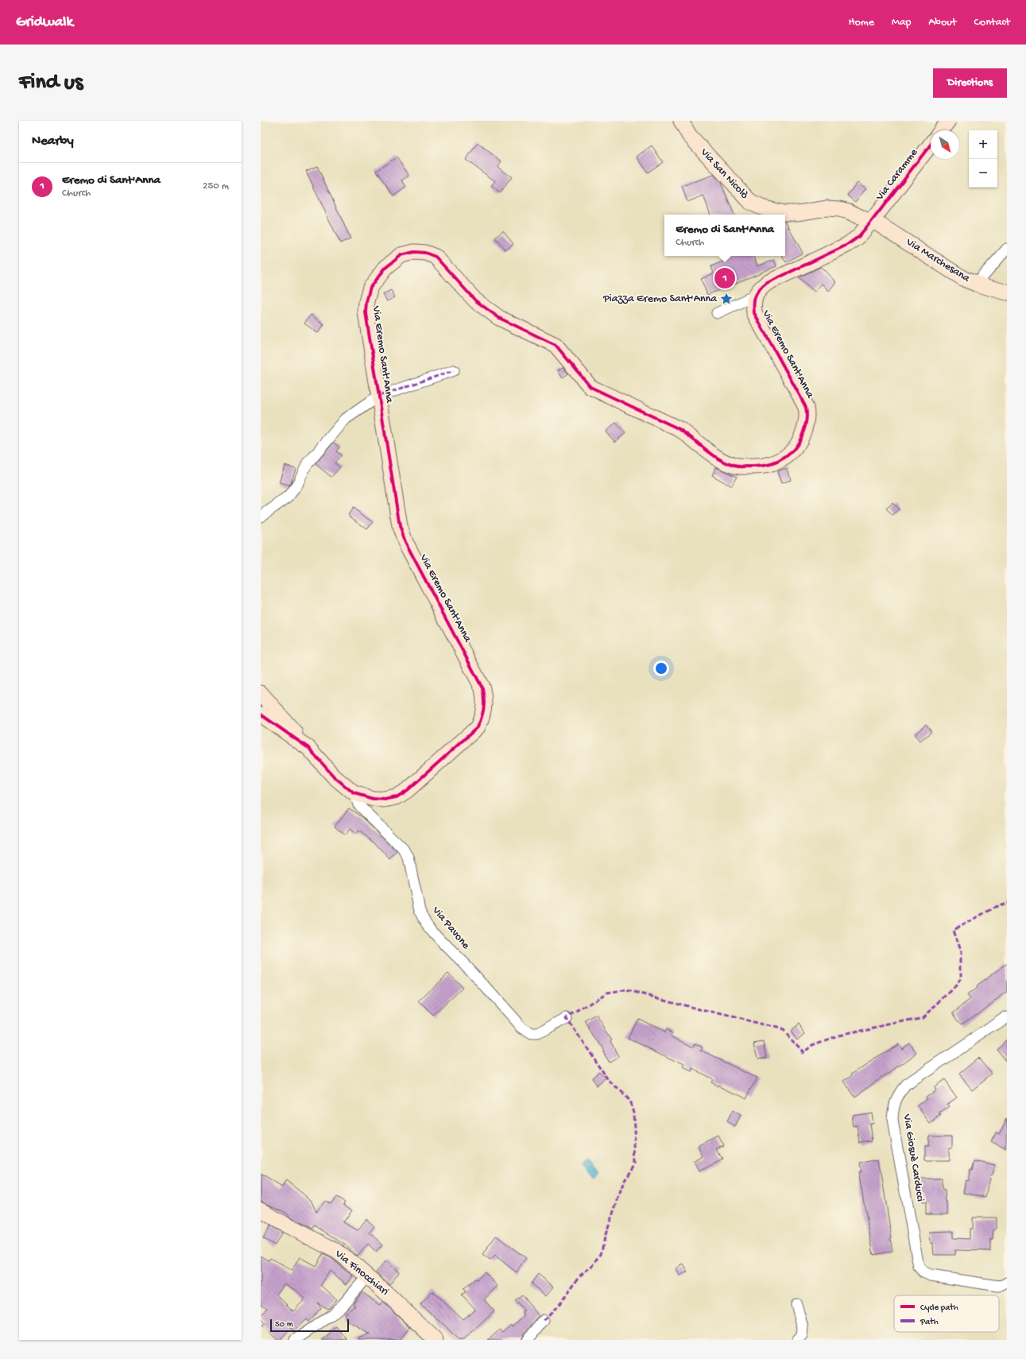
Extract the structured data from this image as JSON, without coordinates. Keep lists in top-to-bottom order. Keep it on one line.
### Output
{"streets":{"street":["Via San Nicolò","Via Caramme","Via Marchesana","Via Eremo Sant'Anna","Via Pavone","Via Giosuè Carducci","Via Finocchiari"]},"crossings":[["Via San Nicolò","Via Caramme"],["Via San Nicolò","Via Marchesana"],["Via Caramme","Via Marchesana"],["Via Eremo Sant'Anna","Via Pavone"]],"places":{"place":["Piazza Eremo Sant'Anna"]},"legend":["Cycle path","Path"],"scale_bar":"50 m","north":"bottom right","page":{"header":"Gridwalk","nav":["Home","Map","About","Contact"],"buttons":"Directions","title":"Find us","heading":"Nearby","map_buttons":["+","−"],"list":[{"mark":"1","name":"Eremo di Sant'Anna","note":"Church","value":"250 m"}],"popup":["Eremo di Sant'Anna","Church"],"pins":"1","scale":"50 m"}}
